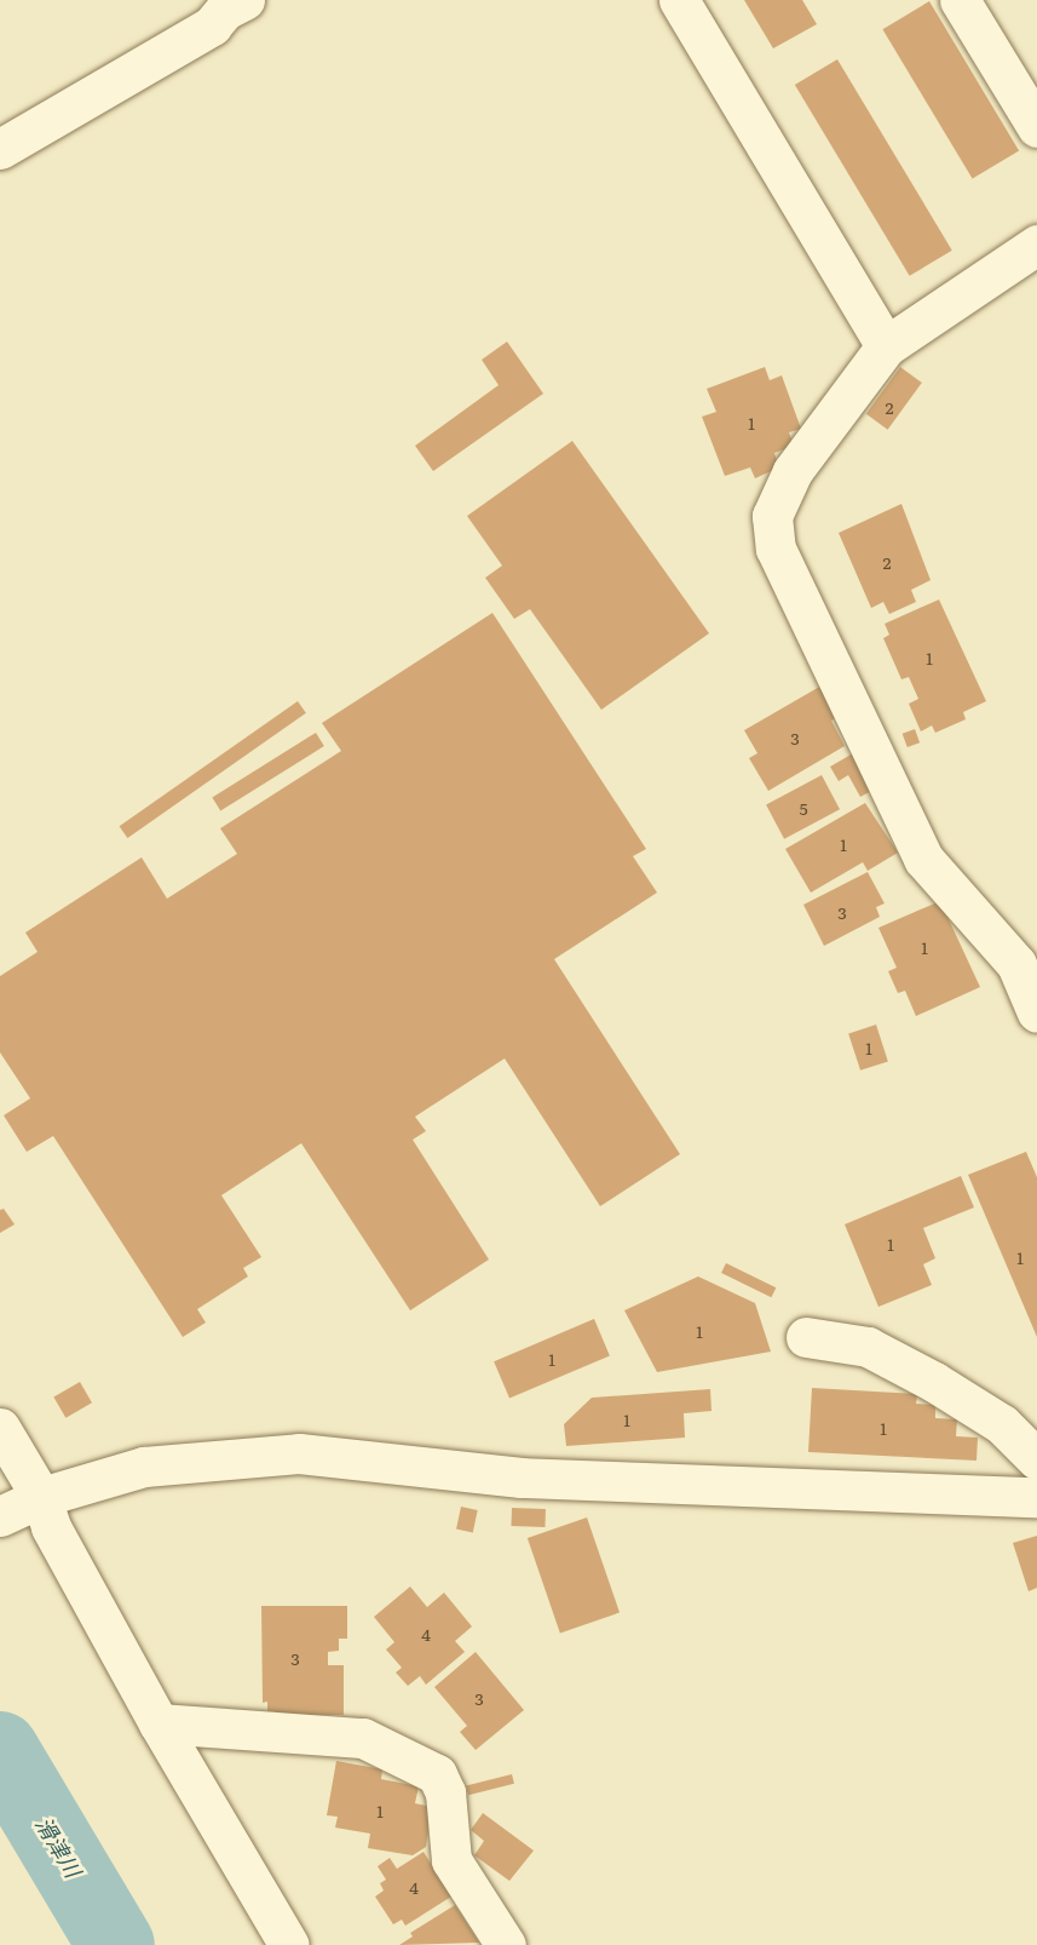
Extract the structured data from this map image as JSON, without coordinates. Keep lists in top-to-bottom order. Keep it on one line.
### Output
{"water":["滑津川"],"house_numbers":["2","1","2","1","3","5","1","3","1","1","1","1","1","1","1","1","4","3","3","1","4"]}
